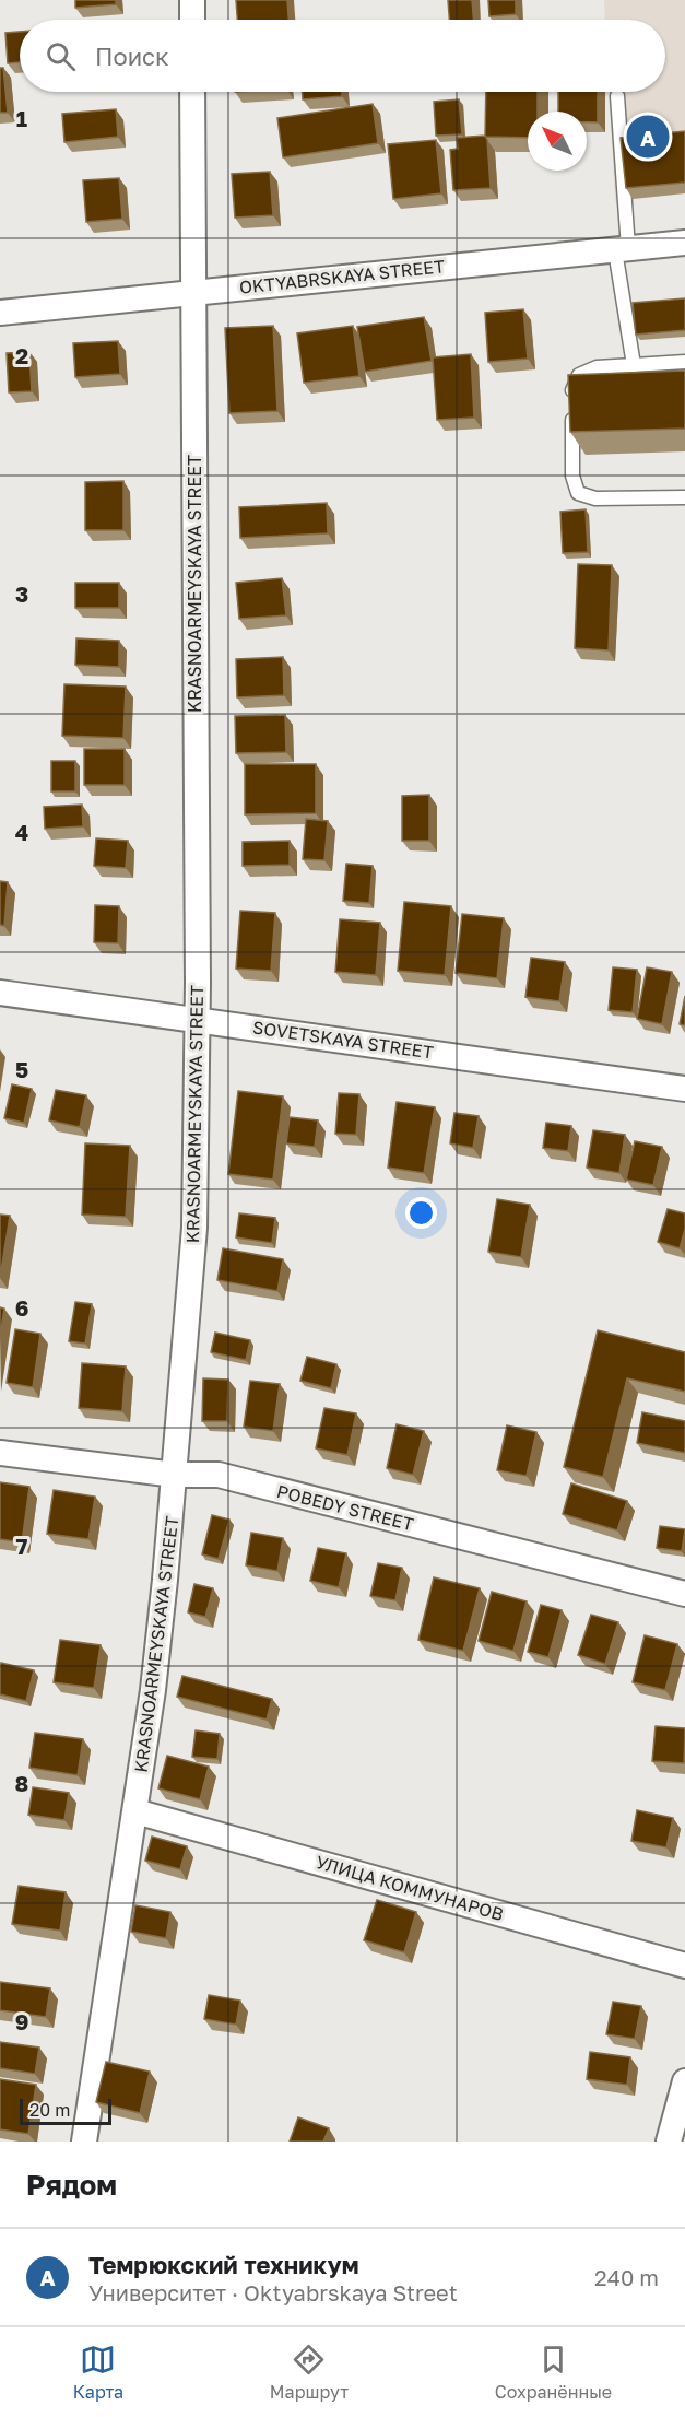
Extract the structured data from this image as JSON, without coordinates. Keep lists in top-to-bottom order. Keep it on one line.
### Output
{"streets":{"street":["OKTYABRSKAYA STREET","KRASNOARMEYSKAYA STREET","SOVETSKAYA STREET","POBEDY STREET","УЛИЦА КОММУНАРОВ"]},"crossings":[["OKTYABRSKAYA STREET","KRASNOARMEYSKAYA STREET"],["KRASNOARMEYSKAYA STREET","SOVETSKAYA STREET"],["KRASNOARMEYSKAYA STREET","POBEDY STREET"],["KRASNOARMEYSKAYA STREET","УЛИЦА КОММУНАРОВ"]],"scale_bar":"20 m","north":"top left","page":{"search":"Поиск","pins":"A","scale":"20 m","heading":"Рядом","list":[{"mark":"A","name":"Темрюкский техникум","note":"Университет · Oktyabrskaya Street","value":"240 m"}],"nav":["Карта","Маршрут","Сохранённые"]},"grid":{"rows":["1","2","3","4","5","6","7","8","9"]}}
